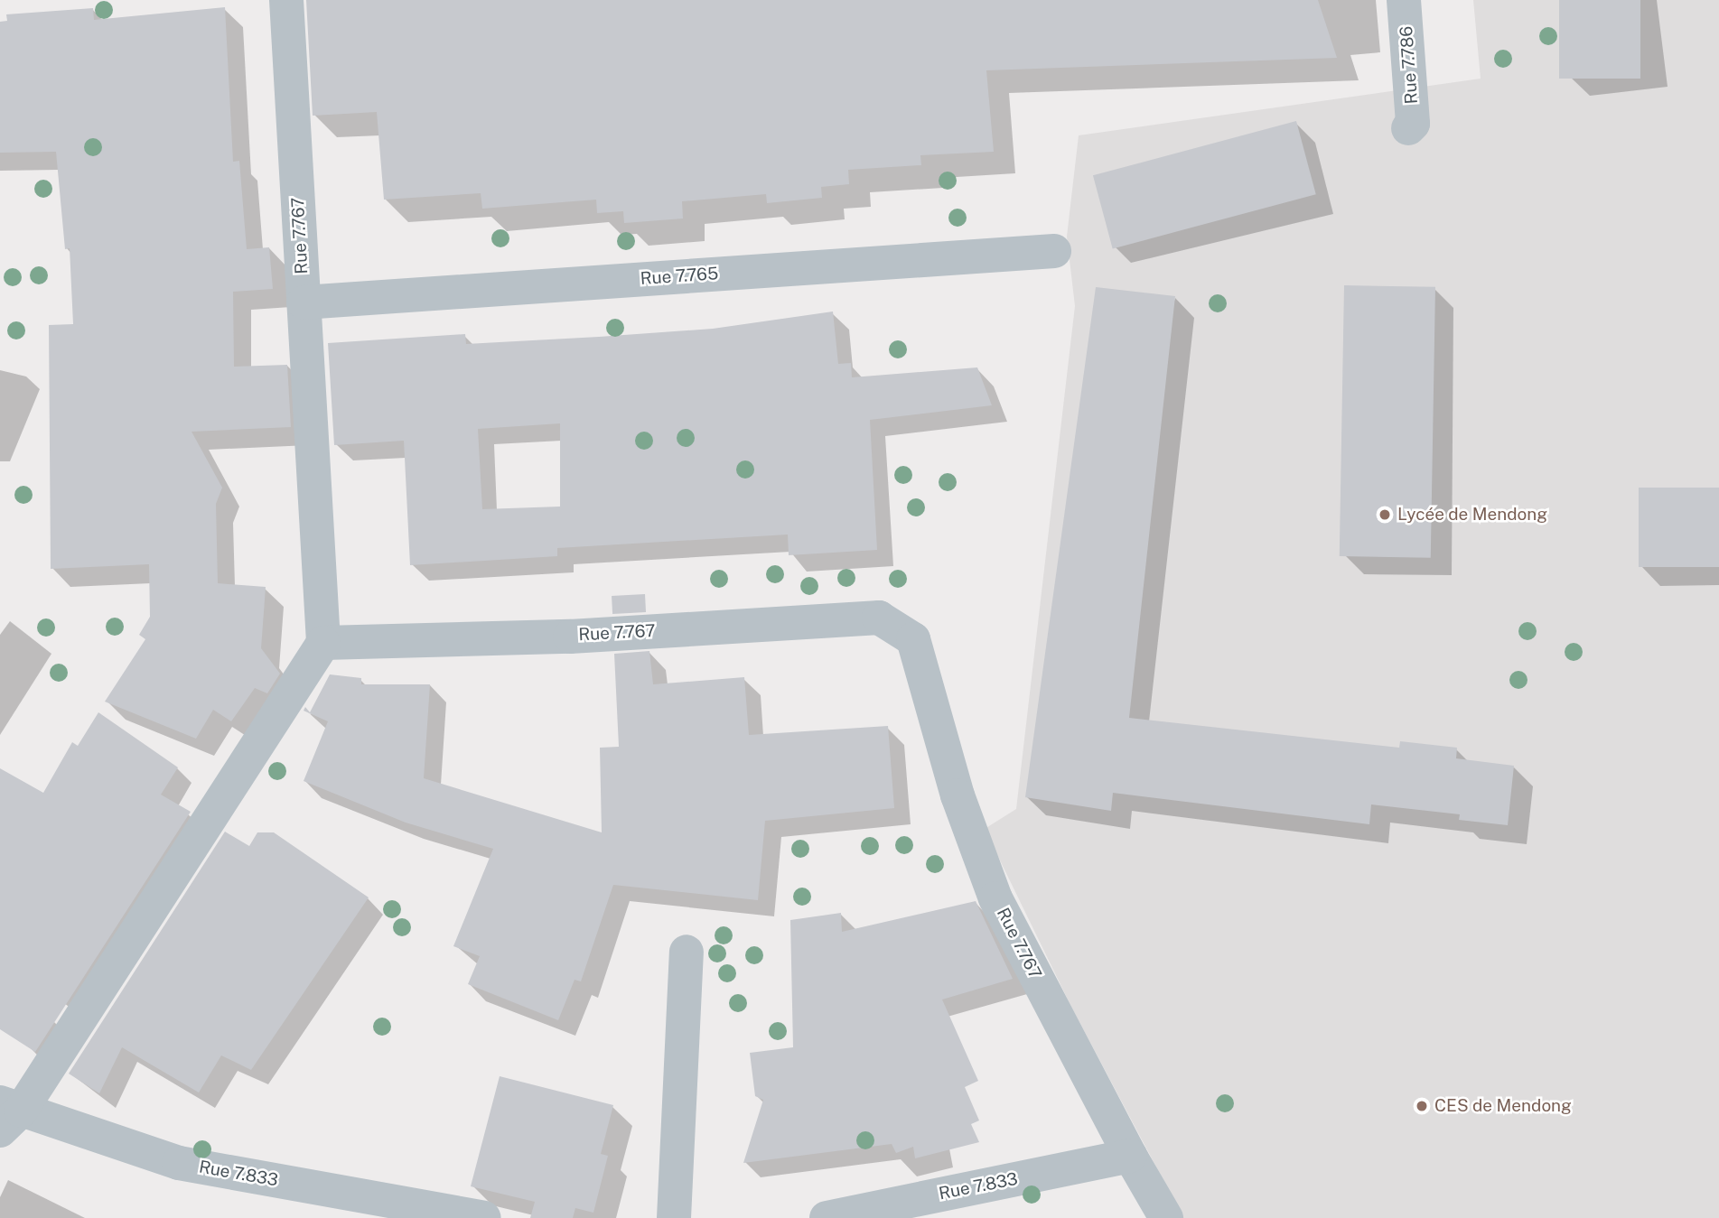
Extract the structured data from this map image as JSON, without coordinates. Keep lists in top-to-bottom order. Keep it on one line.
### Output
{"streets":{"street":["Rue 7.786","Rue 7.767","Rue 7.765","Rue 7.833"]},"crossings":[["Rue 7.767","Rue 7.765"],["Rue 7.767","Rue 7.833"]],"places":["Lycée de Mendong","CES de Mendong"]}
